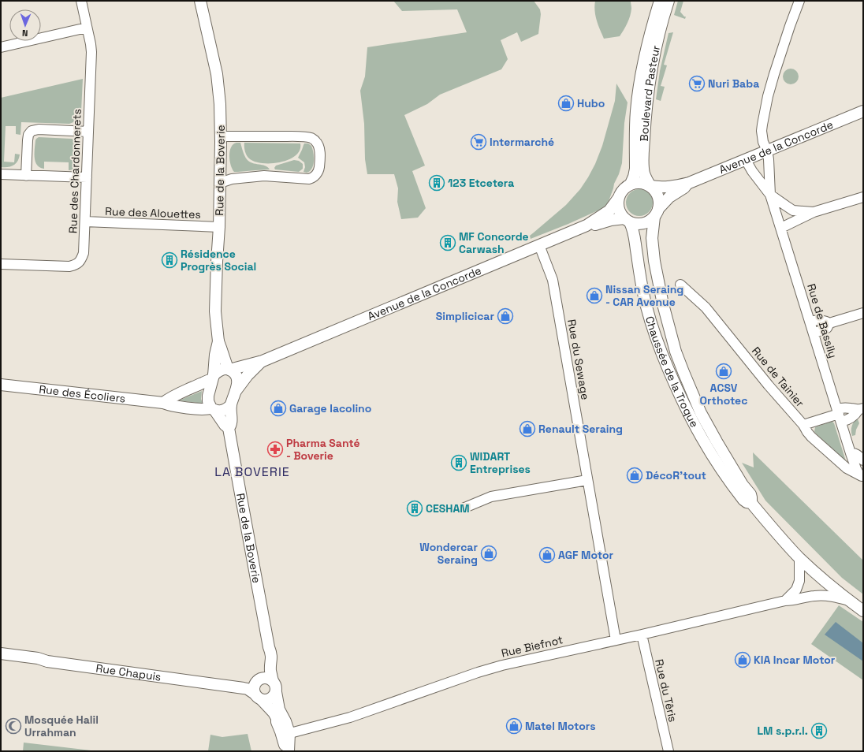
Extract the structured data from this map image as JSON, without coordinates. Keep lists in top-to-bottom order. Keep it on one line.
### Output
{"streets":{"street":["Boulevard Pasteur","Avenue de la Concorde","Rue de la Boverie","Rue des Chardonnerets","Rue des Alouettes","Rue de Bassily","Rue du Sewage","Chaussée de la Troque","Rue de Tainier","Rue des Écoliers","Rue Biefnot","Rue Chapuis","Rue du Têris"]},"crossings":[["Boulevard Pasteur","Avenue de la Concorde"],["Boulevard Pasteur","Chaussée de la Troque"],["Avenue de la Concorde","Rue de la Boverie"],["Avenue de la Concorde","Rue de Bassily"],["Avenue de la Concorde","Rue du Sewage"],["Avenue de la Concorde","Chaussée de la Troque"],["Avenue de la Concorde","Rue des Écoliers"],["Rue de la Boverie","Rue des Alouettes"],["Rue de la Boverie","Rue des Écoliers"],["Rue de la Boverie","Rue Chapuis"],["Rue des Chardonnerets","Rue des Alouettes"],["Rue de Bassily","Rue de Tainier"],["Rue du Sewage","Rue Biefnot"],["Chaussée de la Troque","Rue Biefnot"],["Rue Biefnot","Rue du Têris"]],"districts":["LA BOVERIE"],"places":{"supermarket":["Nuri Baba","Intermarché"],"shop":["Hubo","Nissan Seraing - CAR Avenue","Simplicicar","ACSV Orthotec","Garage Iacolino","Renault Seraing","DécoR'tout","Wondercar Seraing","AGF Motor","KIA Incar Motor","Matel Motors"],"building":["123 Etcetera","MF Concorde Carwash","Résidence Progrès Social","WIDART Entreprises","CESHAM","LM s.p.r.l."],"pharmacy":["Pharma Santé - Boverie"],"mosque":["Mosquée Halil Urrahman"]},"north":"bottom"}
